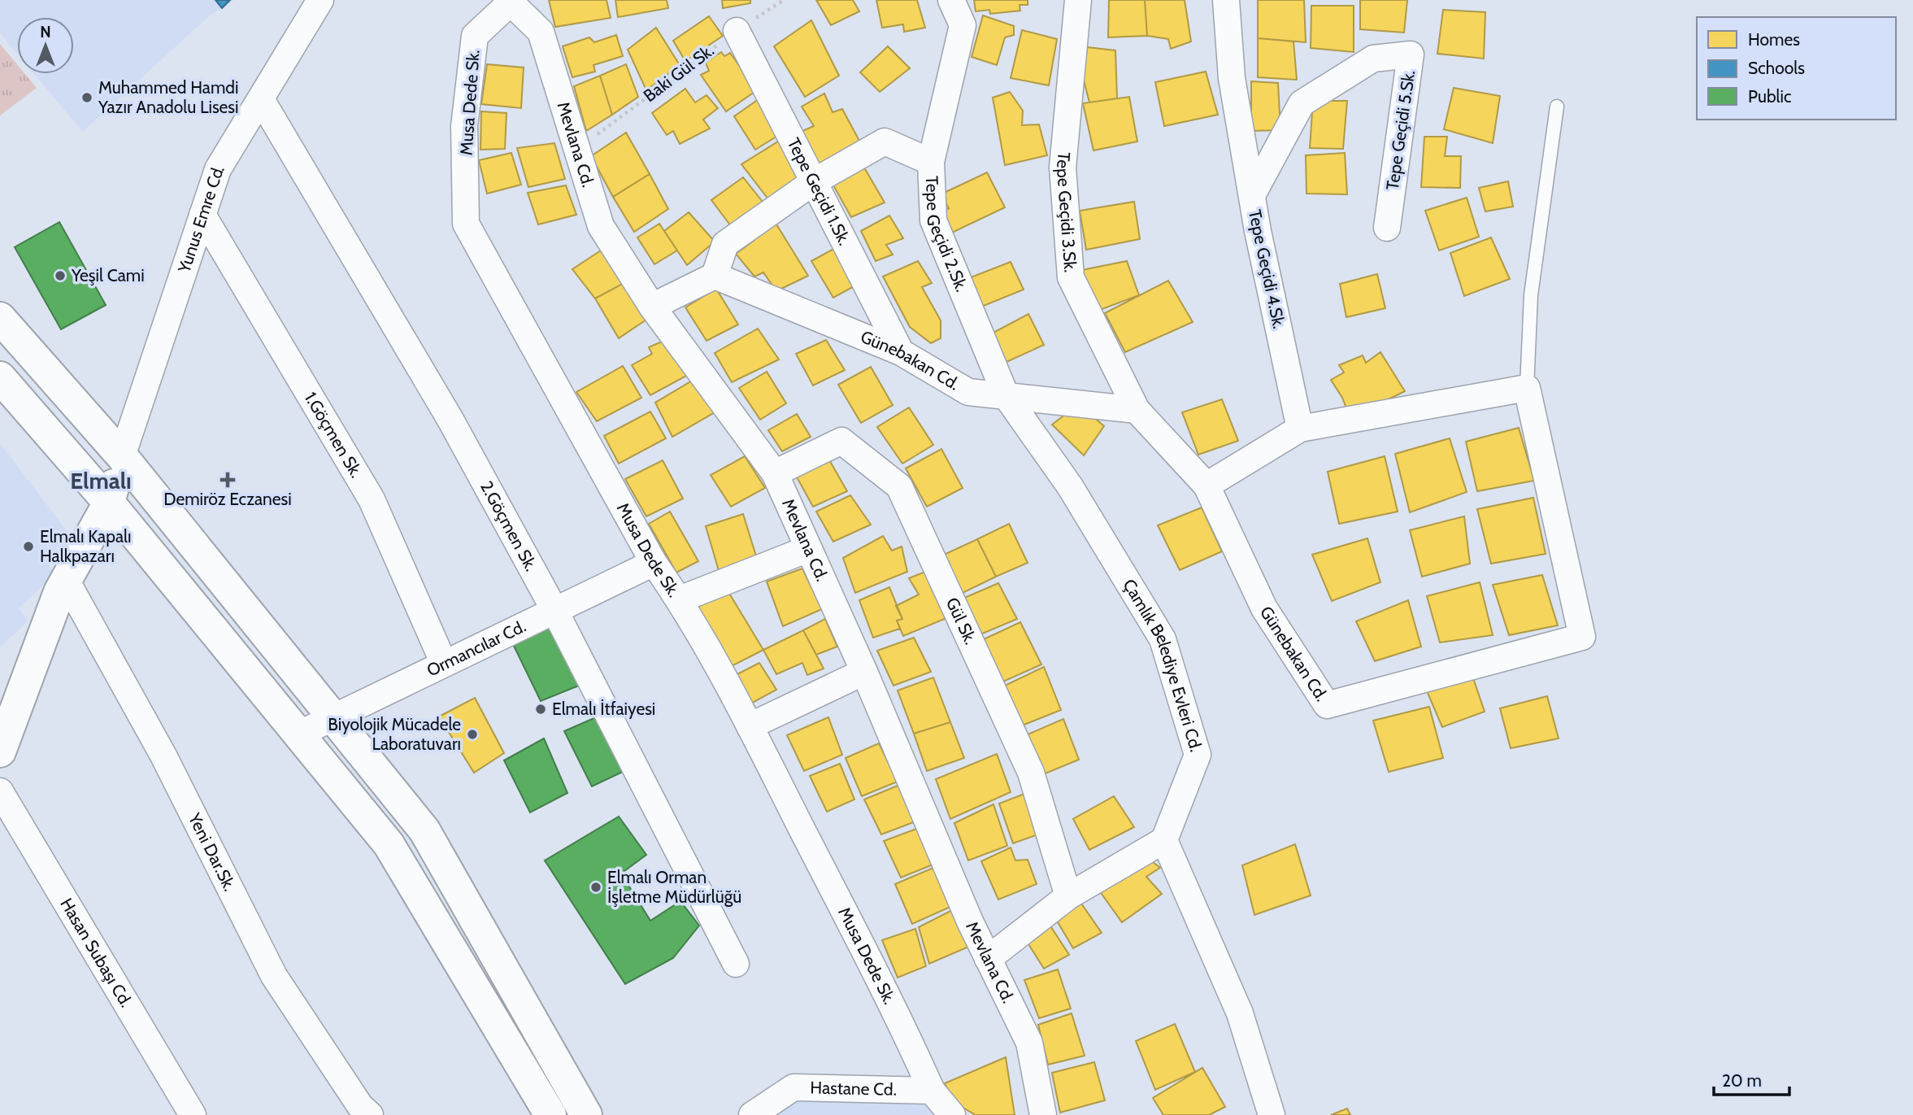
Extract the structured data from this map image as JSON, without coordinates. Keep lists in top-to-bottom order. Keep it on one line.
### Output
{"streets":{"street":["Musa Dede Sk.","Tepe Geçidi 5.Sk.","Mevlana Cd.","Tepe Geçidi 1.Sk.","Tepe Geçidi 3.Sk.","Yunus Emre Cd.","Tepe Geçidi 2.Sk.","Tepe Geçidi 4.Sk.","Günebakan Cd.","1.Göçmen Sk.","2.Göçmen Sk.","Gül Sk.","Ormancılar Cd.","Çamlık Belediye Evleri Cd.","Yeni Dar.Sk.","Hasan Subaşı Cd.","Hastane Cd."],"path":["Baki Gül Sk."]},"crossings":[["Baki Gül Sk.","Mevlana Cd."],["Baki Gül Sk.","Tepe Geçidi 1.Sk."],["Musa Dede Sk.","Mevlana Cd."],["Musa Dede Sk.","Ormancılar Cd."],["Musa Dede Sk.","Hastane Cd."],["Tepe Geçidi 5.Sk.","Tepe Geçidi 4.Sk."],["Mevlana Cd.","Gül Sk."],["Tepe Geçidi 1.Sk.","Günebakan Cd."],["Tepe Geçidi 3.Sk.","Günebakan Cd."],["Yunus Emre Cd.","1.Göçmen Sk."],["Yunus Emre Cd.","2.Göçmen Sk."],["Tepe Geçidi 2.Sk.","Günebakan Cd."],["Tepe Geçidi 2.Sk.","Çamlık Belediye Evleri Cd."],["Günebakan Cd.","Çamlık Belediye Evleri Cd."],["1.Göçmen Sk.","Ormancılar Cd."],["2.Göçmen Sk.","Ormancılar Cd."]],"districts":["Elmalı"],"places":{"other":["Muhammed Hamdi Yazır Anadolu Lisesi","Yeşil Cami","Elmalı Kapalı Halkpazarı","Elmalı İtfaiyesi","Biyolojik Mücadele Laboratuvarı","Elmalı Orman İşletme Müdürlüğü"],"health":["Demiröz Eczanesi"]},"legend":["Homes","Schools","Public"],"scale_bar":"20 m","north":"top"}
